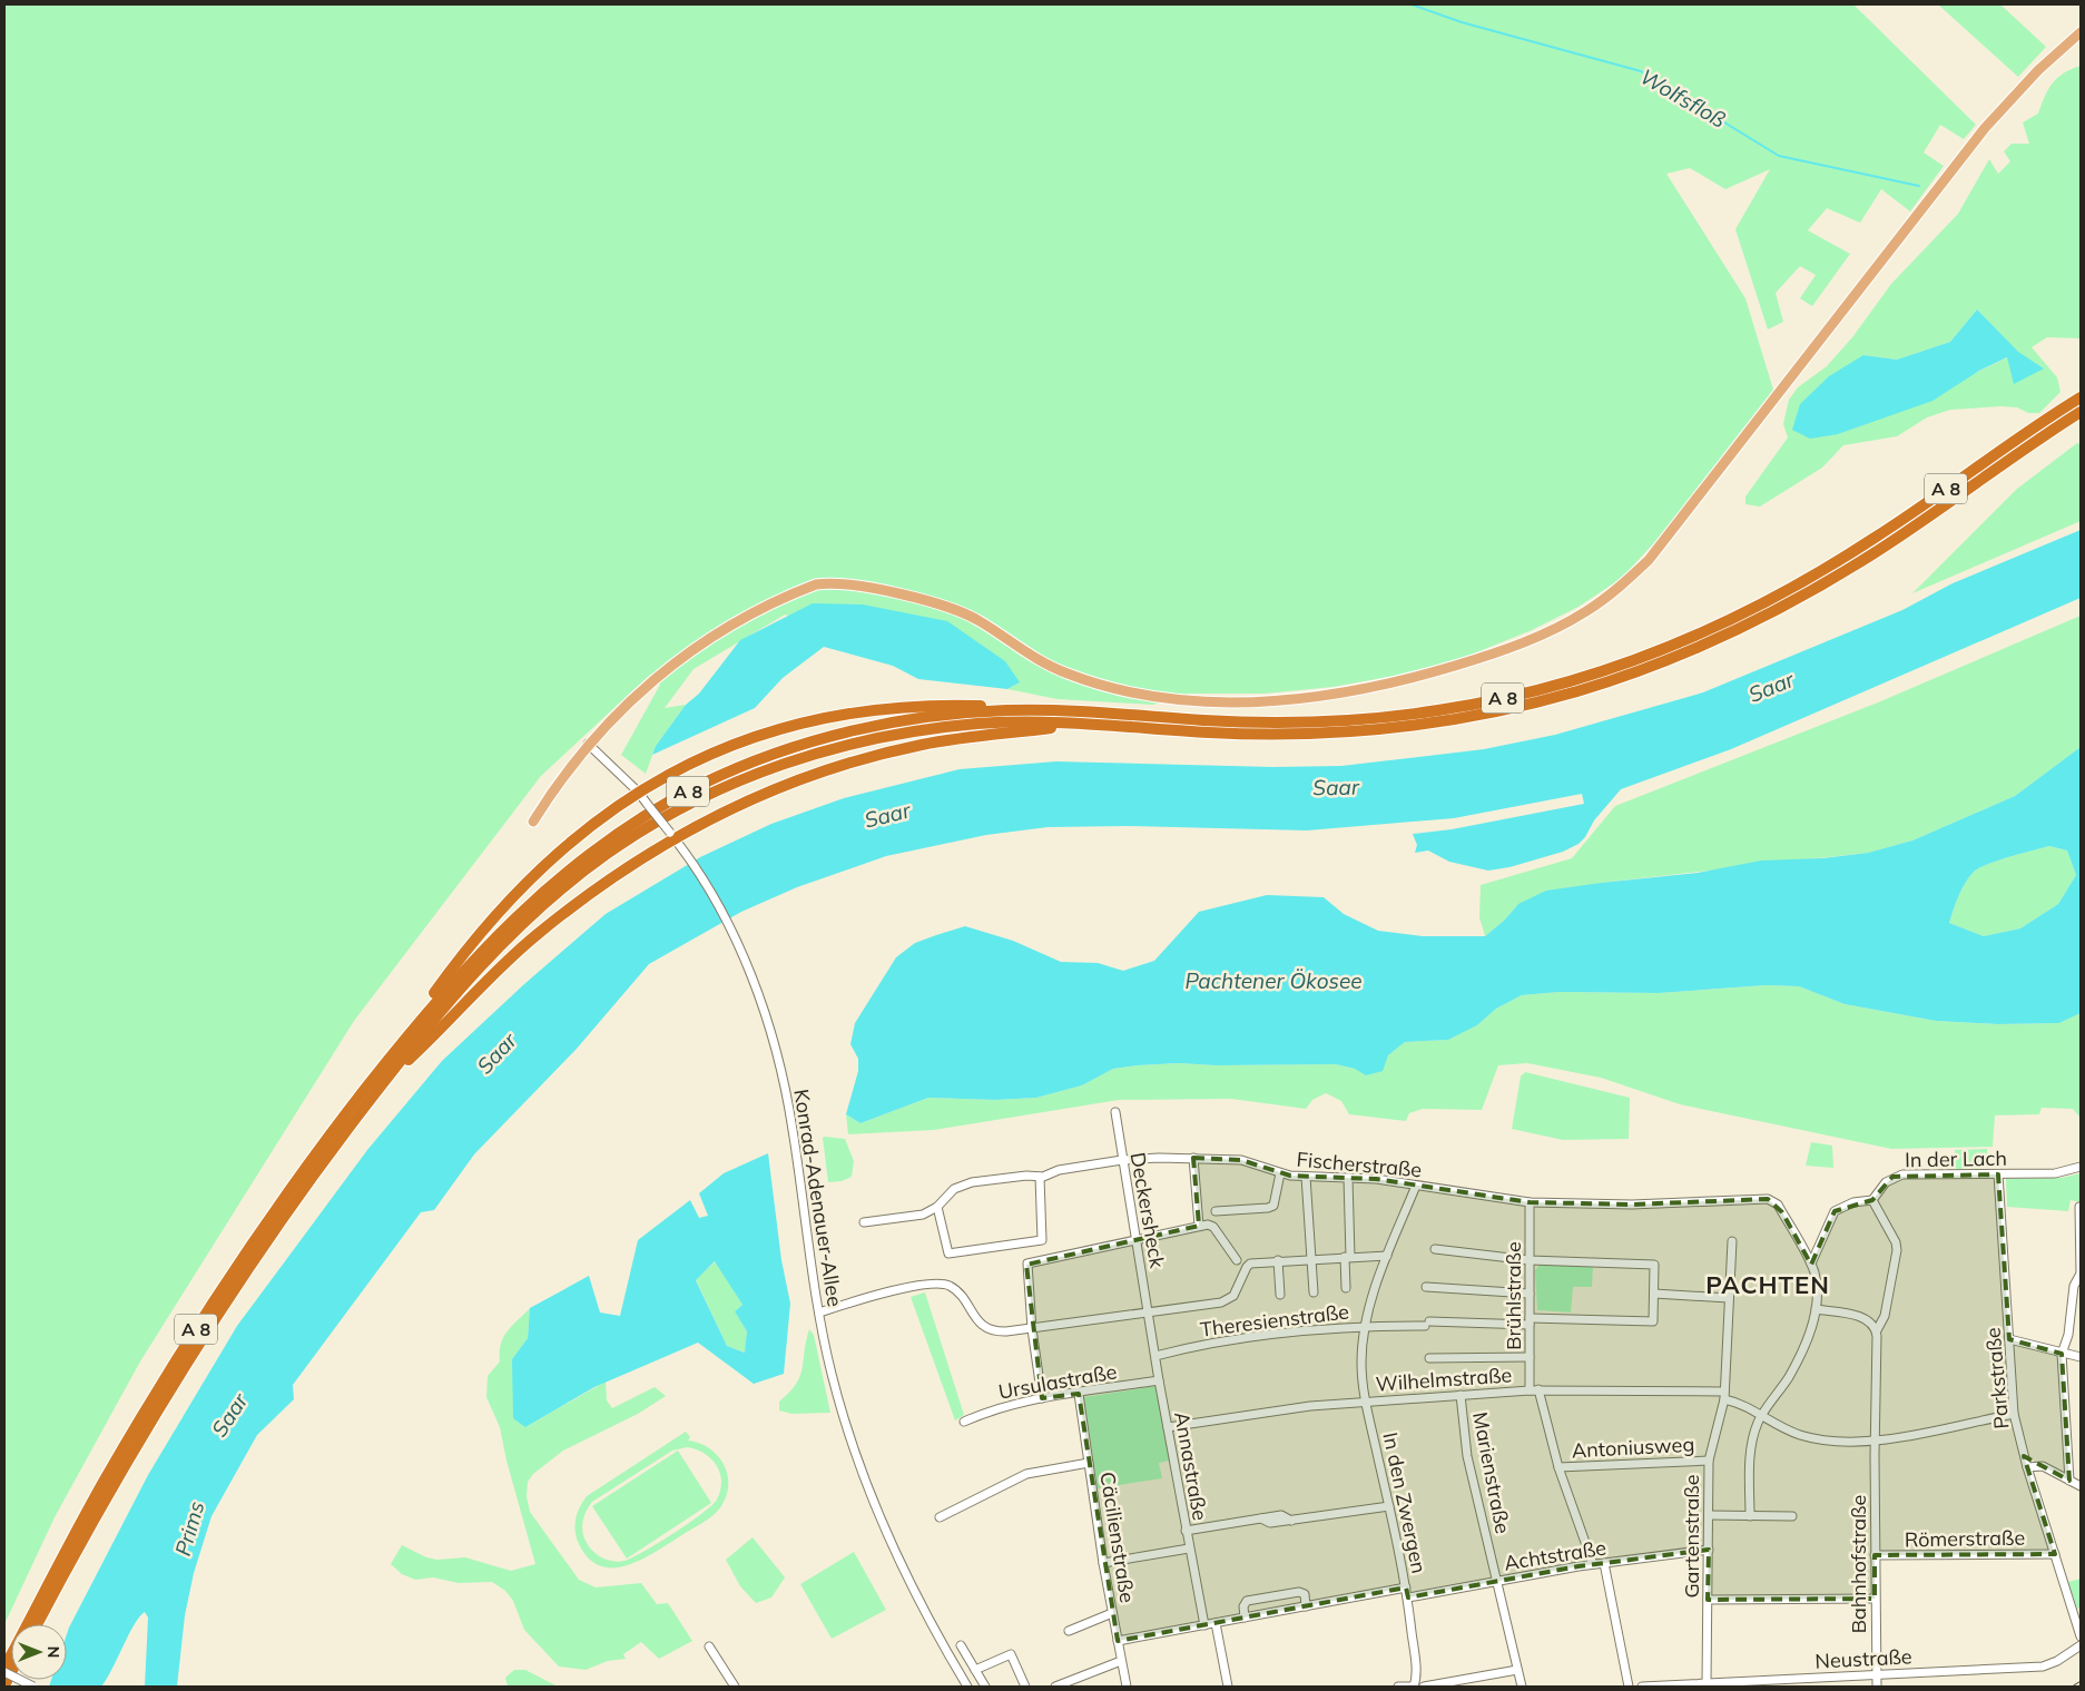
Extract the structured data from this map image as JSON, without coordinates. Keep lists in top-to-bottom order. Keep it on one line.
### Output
{"streets":{"highway":["A 8"],"street":["In der Lach","Fischerstraße","Konrad-Adenauer-Allee","Deckersheck","Brühlstraße","Theresienstraße","Parkstraße","Wilhelmstraße","Ursulastraße","Antoniusweg","Annastraße","Marienstraße","In den Zwergen","Gartenstraße","Cäcilienstraße","Römerstraße","Achtstraße","Bahnhofstraße","Neustraße"]},"crossings":[["In der Lach","Parkstraße"],["Fischerstraße","Deckersheck"],["Fischerstraße","Brühlstraße"],["Fischerstraße","In den Zwergen"],["Deckersheck","Annastraße"],["Brühlstraße","Wilhelmstraße"],["Brühlstraße","Antoniusweg"],["Brühlstraße","Achtstraße"],["Theresienstraße","Annastraße"],["Theresienstraße","In den Zwergen"],["Parkstraße","Wilhelmstraße"],["Parkstraße","Römerstraße"],["Wilhelmstraße","Annastraße"],["Wilhelmstraße","Marienstraße"],["Wilhelmstraße","In den Zwergen"],["Wilhelmstraße","Gartenstraße"],["Wilhelmstraße","Bahnhofstraße"],["Ursulastraße","Annastraße"],["Ursulastraße","Cäcilienstraße"],["Antoniusweg","Gartenstraße"],["Marienstraße","Achtstraße"],["In den Zwergen","Achtstraße"],["Gartenstraße","Achtstraße"],["Gartenstraße","Neustraße"],["Römerstraße","Bahnhofstraße"],["Bahnhofstraße","Neustraße"]],"districts":["PACHTEN"],"water":["Wolfsfloß","Saar","Pachtener Ökosee","Prims"],"north":"right"}
